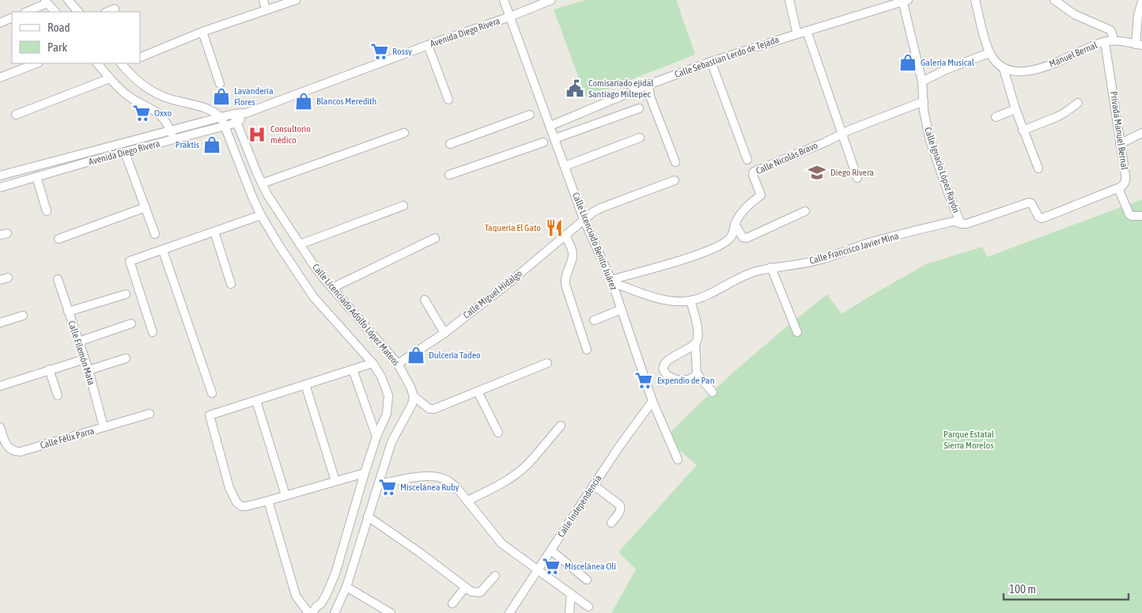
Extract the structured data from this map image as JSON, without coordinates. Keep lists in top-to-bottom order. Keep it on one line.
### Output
{"streets":{"street":["Avenida Diego Rivera","Manuel Bernal","Calle Sebastian Lerdo de Tejada","Privada Manuel Bernal","Calle Nicolás Bravo","Calle Ignacio López Rayón","Calle Licenciado Benito Juárez","Calle Francisco Javier Mina","Calle Miguel Hidalgo","Calle Licenciado Adolfo López Mateos","Calle Filemón Mata","Calle Félix Parra","Calle Independencia"]},"crossings":[["Avenida Diego Rivera","Calle Licenciado Benito Juárez"],["Avenida Diego Rivera","Calle Licenciado Adolfo López Mateos"],["Manuel Bernal","Privada Manuel Bernal"],["Calle Sebastian Lerdo de Tejada","Calle Ignacio López Rayón"],["Calle Sebastian Lerdo de Tejada","Calle Licenciado Benito Juárez"],["Privada Manuel Bernal","Calle Francisco Javier Mina"],["Calle Nicolás Bravo","Calle Ignacio López Rayón"],["Calle Nicolás Bravo","Calle Licenciado Benito Juárez"],["Calle Nicolás Bravo","Calle Francisco Javier Mina"],["Calle Ignacio López Rayón","Calle Francisco Javier Mina"],["Calle Licenciado Benito Juárez","Calle Francisco Javier Mina"],["Calle Licenciado Benito Juárez","Calle Miguel Hidalgo"],["Calle Licenciado Benito Juárez","Calle Independencia"],["Calle Miguel Hidalgo","Calle Licenciado Adolfo López Mateos"],["Calle Filemón Mata","Calle Félix Parra"]],"parks":["Parque Estatal Sierra Morelos"],"places":{"supermarket":["Rossy","Oxxo","Expendio de Pan","Miscelánea Ruby","Miscelánea Oli"],"shop":["Galería Musical","Lavanderia Flores","Blancos Meredith","Praktis","Dulcería Tadeo"],"public building":["Comisariado ejidal Santiago Miltepec"],"hospital":["Consultorio médico"],"school or university":["Diego Rivera"],"restaurant":["Taqueria El Gato"]},"legend":["Road","Park"],"scale_bar":"100 m"}
